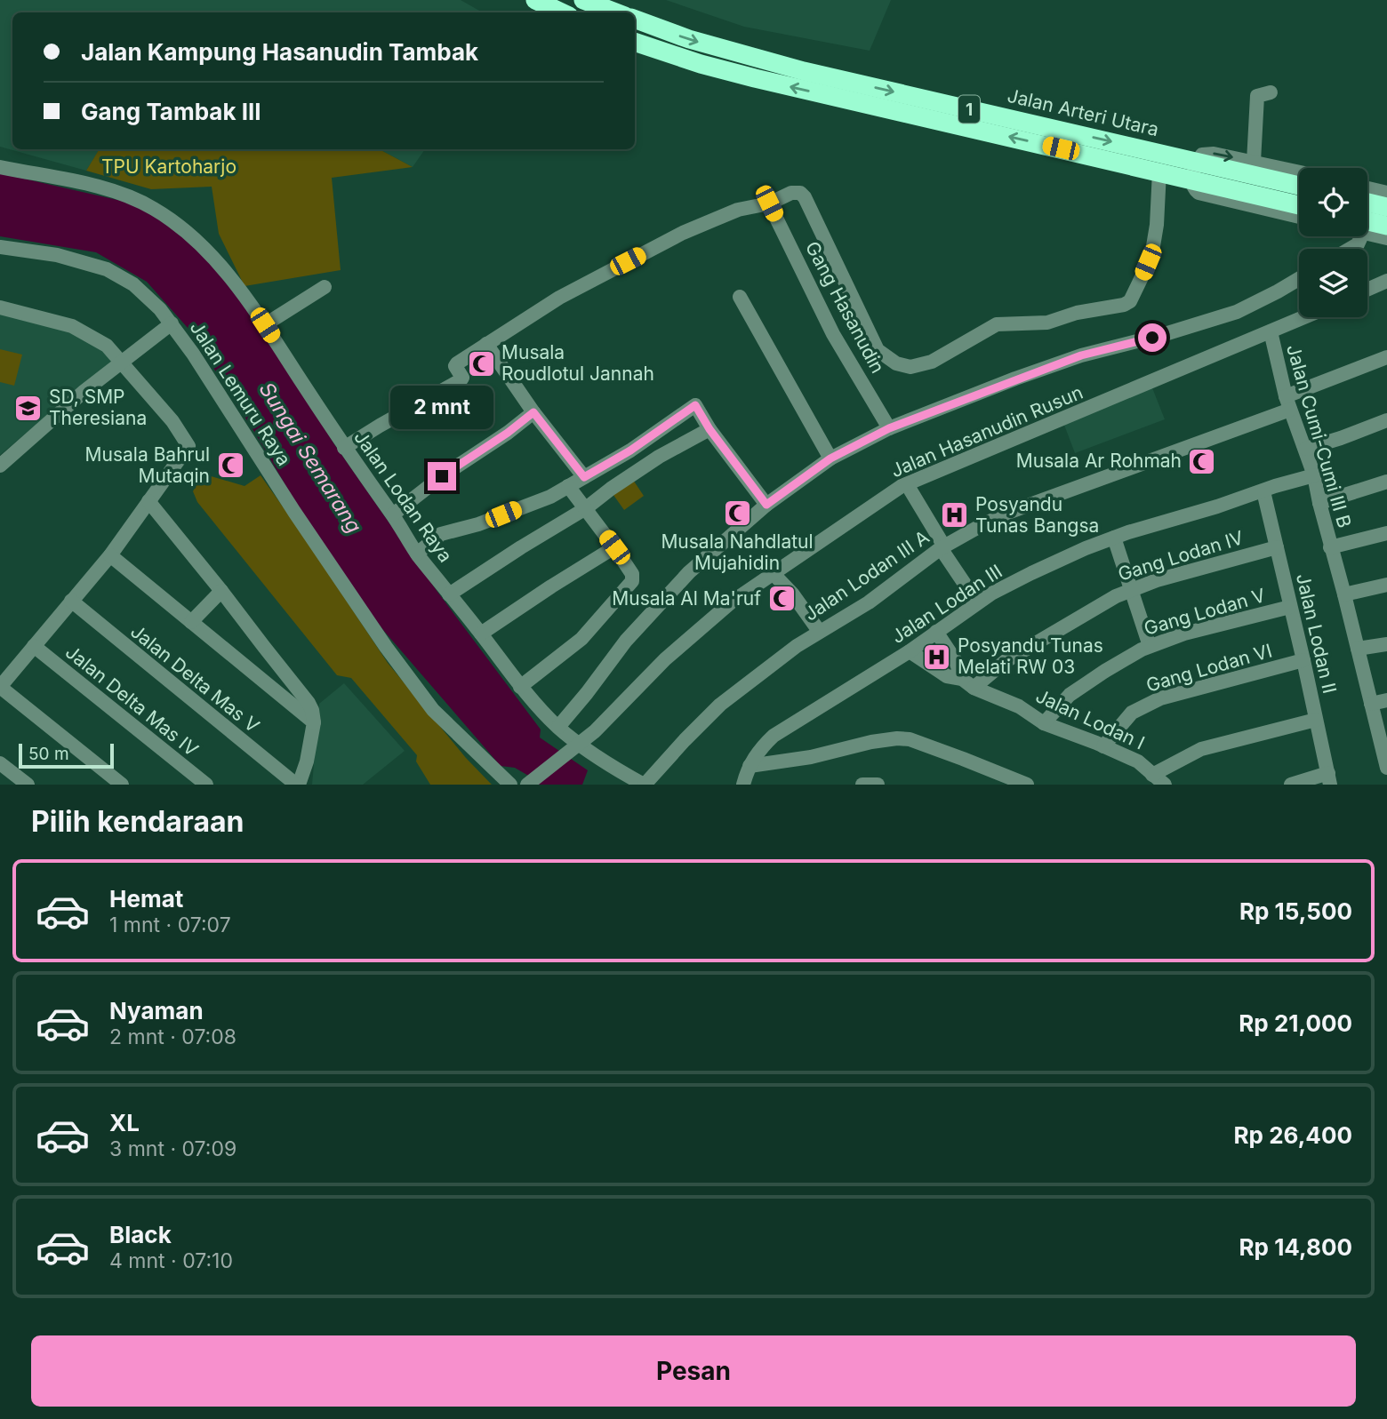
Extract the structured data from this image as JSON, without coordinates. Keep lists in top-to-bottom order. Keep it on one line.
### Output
{"streets":{"highway":["1","Jalan Arteri Utara"],"street":["Gang Hasanudin","Jalan Lemuru Raya","Jalan Hasanudin Rusun","Jalan Cumi-Cumi III B","Jalan Lodan Raya","Gang Lodan IV","Jalan Lodan III A","Jalan Lodan III","Gang Lodan V","Jalan Lodan II","Gang Lodan VI","Jalan Delta Mas V","Jalan Delta Mas IV","Jalan Lodan I"]},"crossings":[["Jalan Hasanudin Rusun","Jalan Cumi-Cumi III B"],["Jalan Hasanudin Rusun","Jalan Lodan Raya"],["Jalan Cumi-Cumi III B","Jalan Lodan III A"],["Jalan Cumi-Cumi III B","Jalan Lodan III"],["Jalan Lodan Raya","Jalan Lodan III A"],["Gang Lodan IV","Jalan Lodan II"],["Gang Lodan IV","Jalan Lodan I"],["Jalan Lodan III","Jalan Lodan II"],["Jalan Lodan III","Jalan Lodan I"],["Gang Lodan V","Jalan Lodan II"],["Gang Lodan V","Jalan Lodan I"],["Jalan Lodan II","Gang Lodan VI"],["Gang Lodan VI","Jalan Lodan I"]],"water":["Sungai Semarang"],"parks":["TPU Kartoharjo"],"places":{"mosque":["Musala Roudlotul Jannah","Musala Ar Rohmah","Musala Bahrul Mutaqin","Musala Nahdlatul Mujahidin","Musala Al Ma'ruf"],"school or university":["SD, SMP Theresiana"],"hospital":["Posyandu Tunas Bangsa","Posyandu Tunas Melati RW 03"]},"scale_bar":"50 m","page":{"banner":["Jalan Kampung Hasanudin Tambak","Gang Tambak III"],"bubble":"2 mnt","scale":"50 m","heading":"Pilih kendaraan","list":[{"name":"Hemat","note":"1 mnt · 07:07","value":"Rp 15,500"},{"name":"Nyaman","note":"2 mnt · 07:08","value":"Rp 21,000"},{"name":"XL","note":"3 mnt · 07:09","value":"Rp 26,400"},{"name":"Black","note":"4 mnt · 07:10","value":"Rp 14,800"}],"buttons":"Pesan"}}
